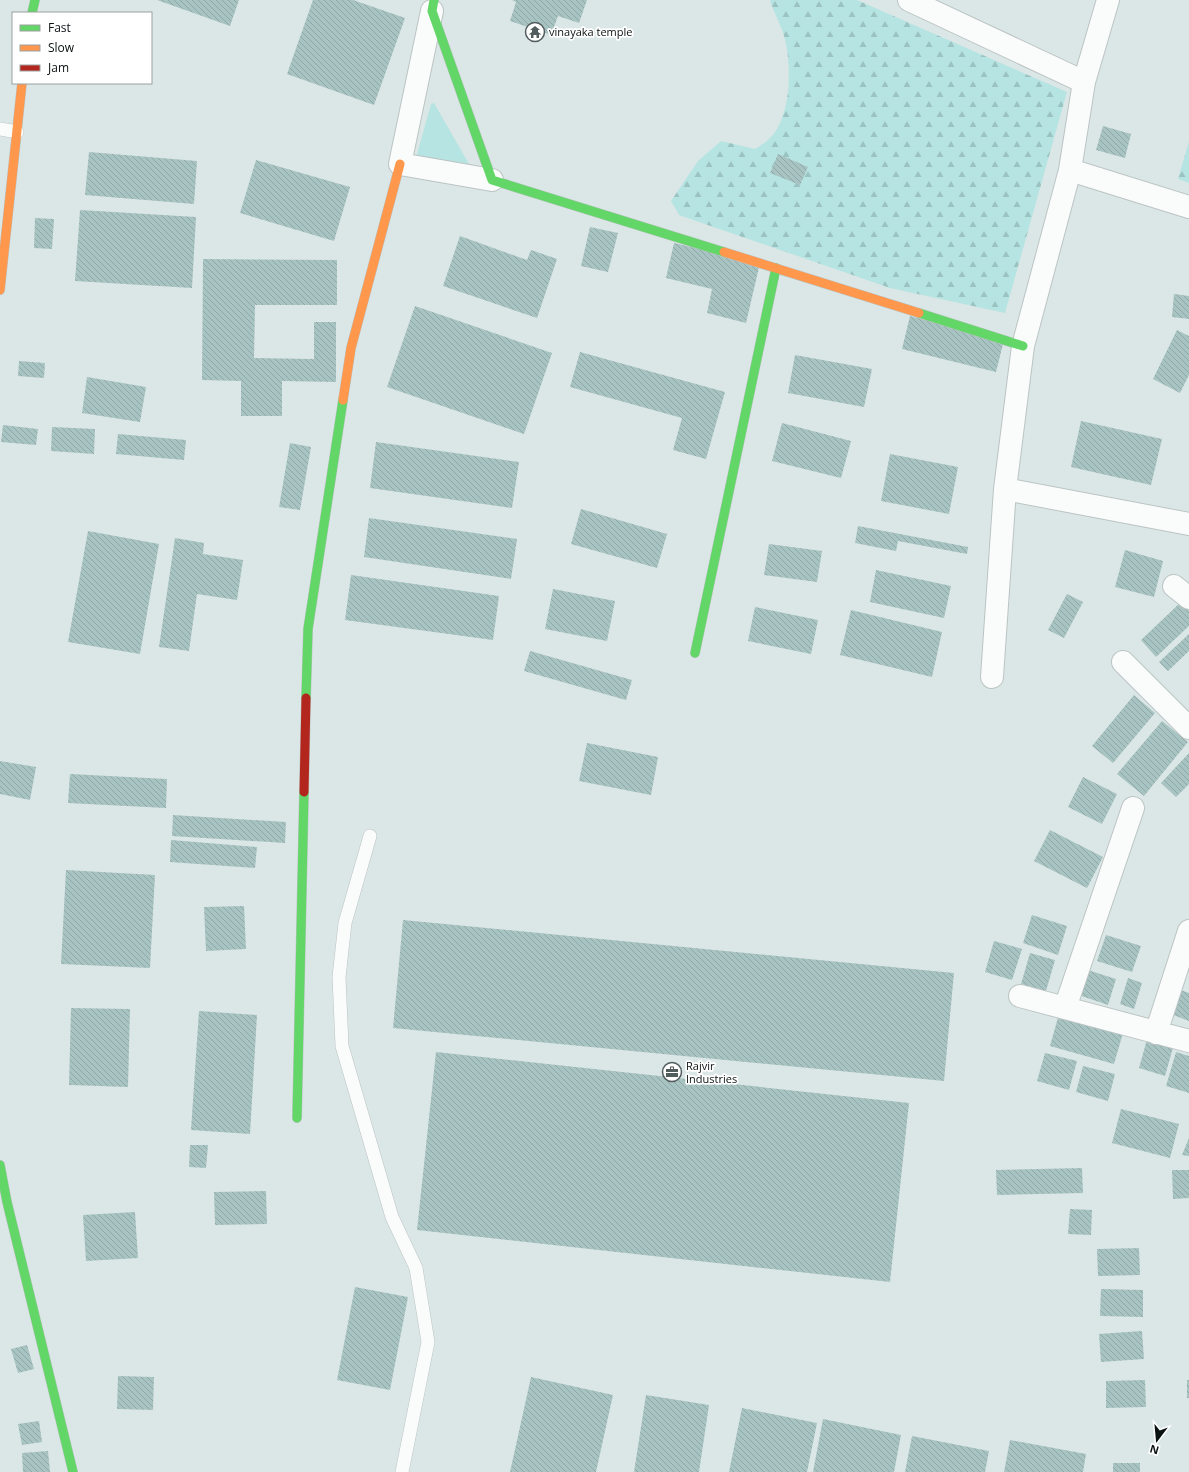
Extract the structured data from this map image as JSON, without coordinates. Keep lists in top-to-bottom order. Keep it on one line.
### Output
{"places":{"temple":["vinayaka temple"],"office":["Rajvir Industries"]},"legend":["Fast","Slow","Jam"],"north":"bottom"}
